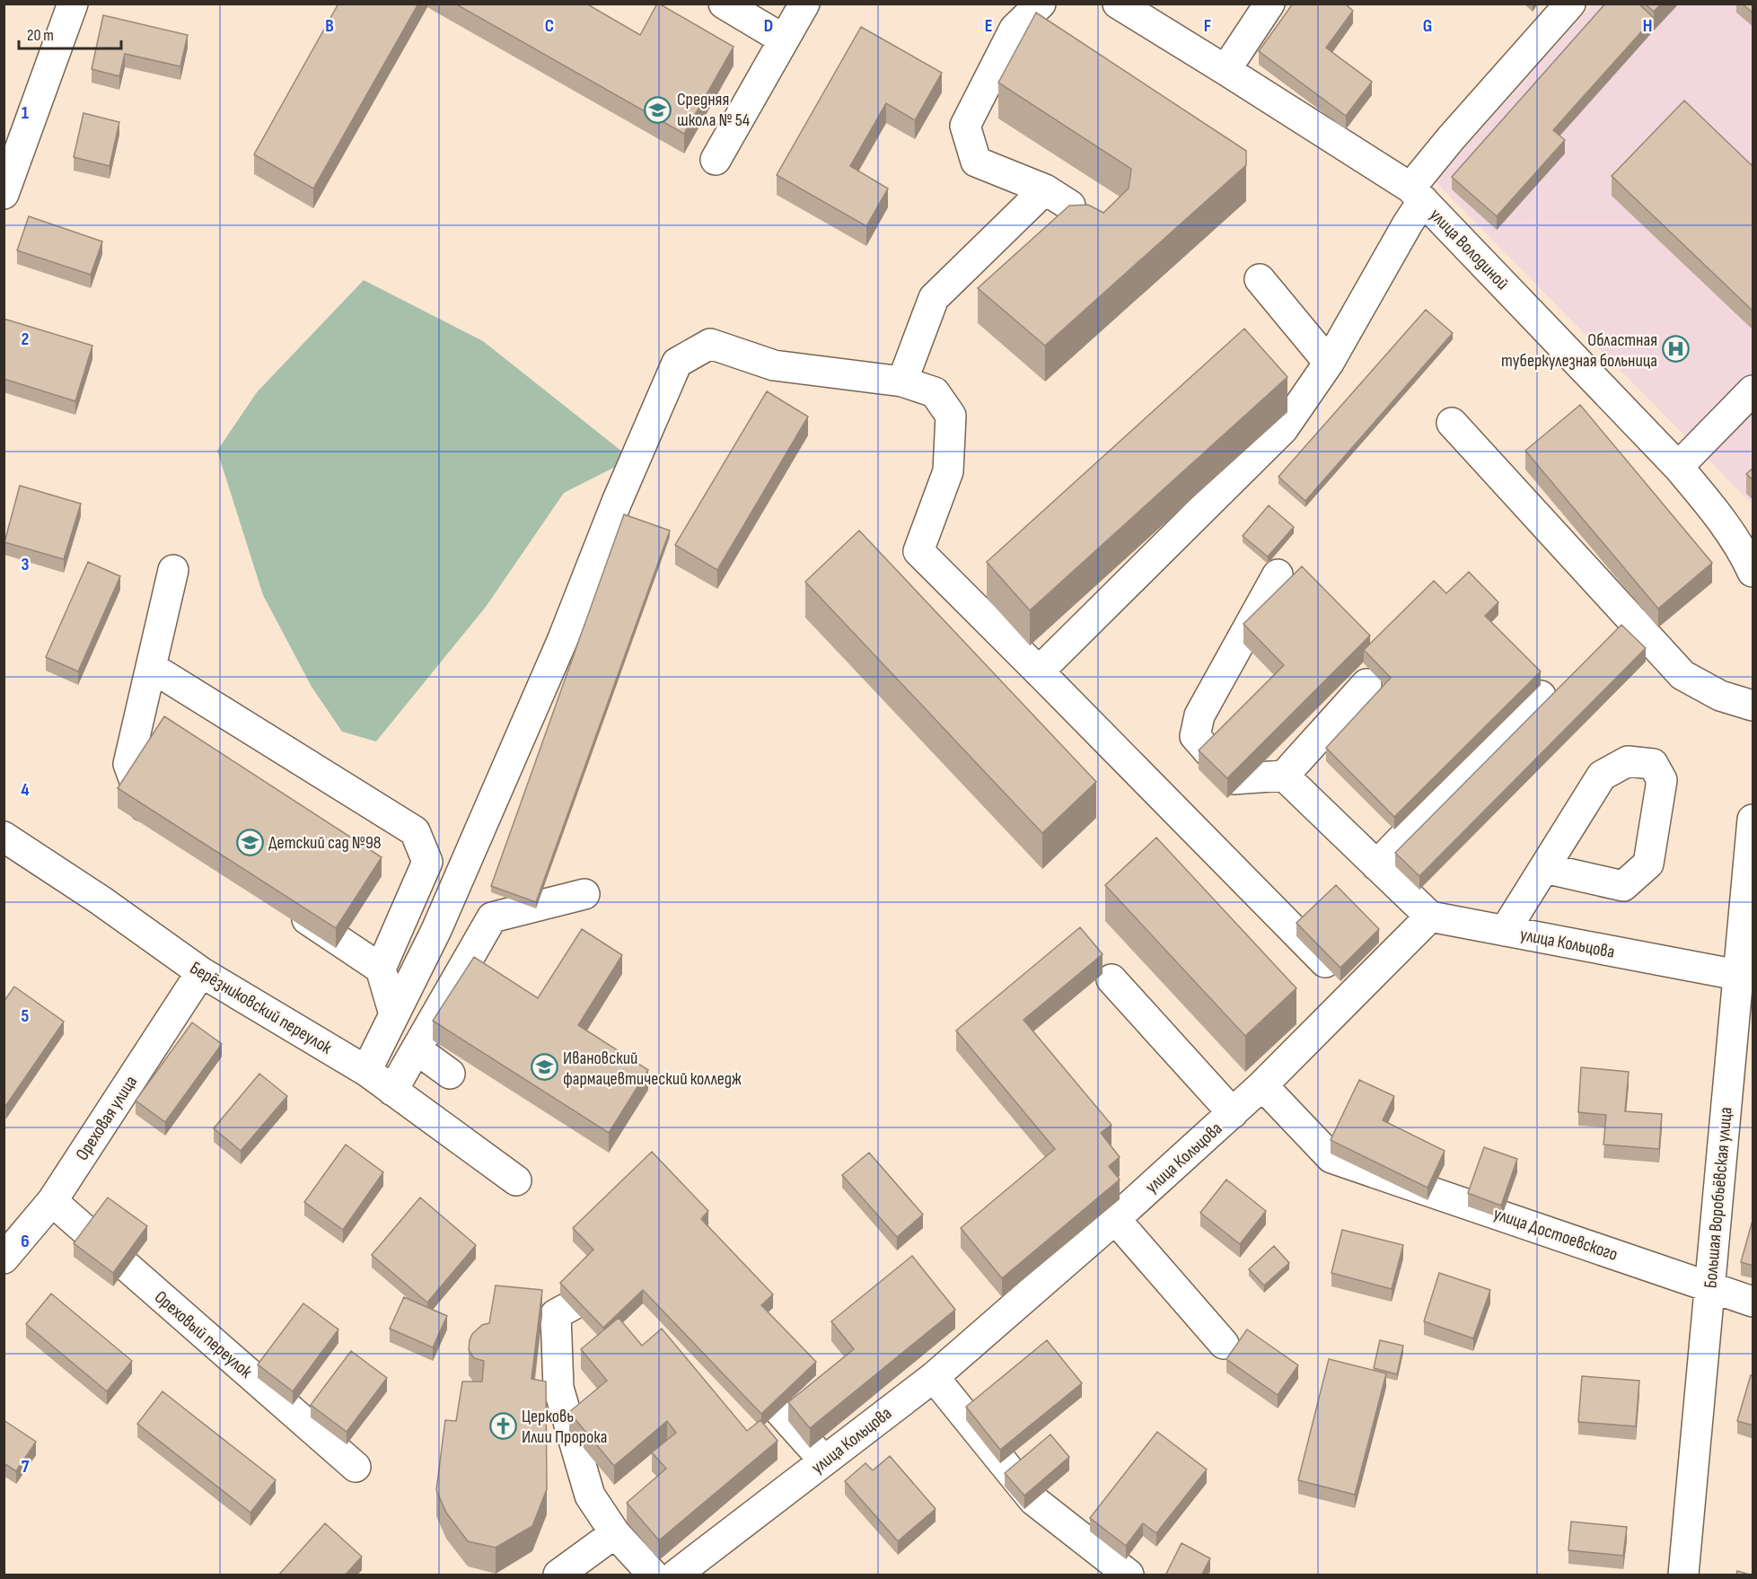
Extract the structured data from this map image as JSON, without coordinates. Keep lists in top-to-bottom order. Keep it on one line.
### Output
{"streets":{"street":["улица Володиной","улица Кольцова","Берёзниковский переулок","Ореховая улица","Большая Воробьёвская улица","улица Достоевского","Ореховый переулок"]},"crossings":[["улица Кольцова","Большая Воробьёвская улица"],["улица Кольцова","улица Достоевского"],["Берёзниковский переулок","Ореховая улица"],["Ореховая улица","Ореховый переулок"],["Большая Воробьёвская улица","улица Достоевского"]],"places":{"school or university":["Средняя школа № 54","Детский сад №98","Ивановский фармацевтический колледж"],"hospital":["Областная туберкулезная больница"],"church":["Церковь Илии Пророка"]},"scale_bar":"20 m","grid":{"columns":["B","C","D","E","F","G","H"],"rows":["1","2","3","4","5","6","7"]}}
